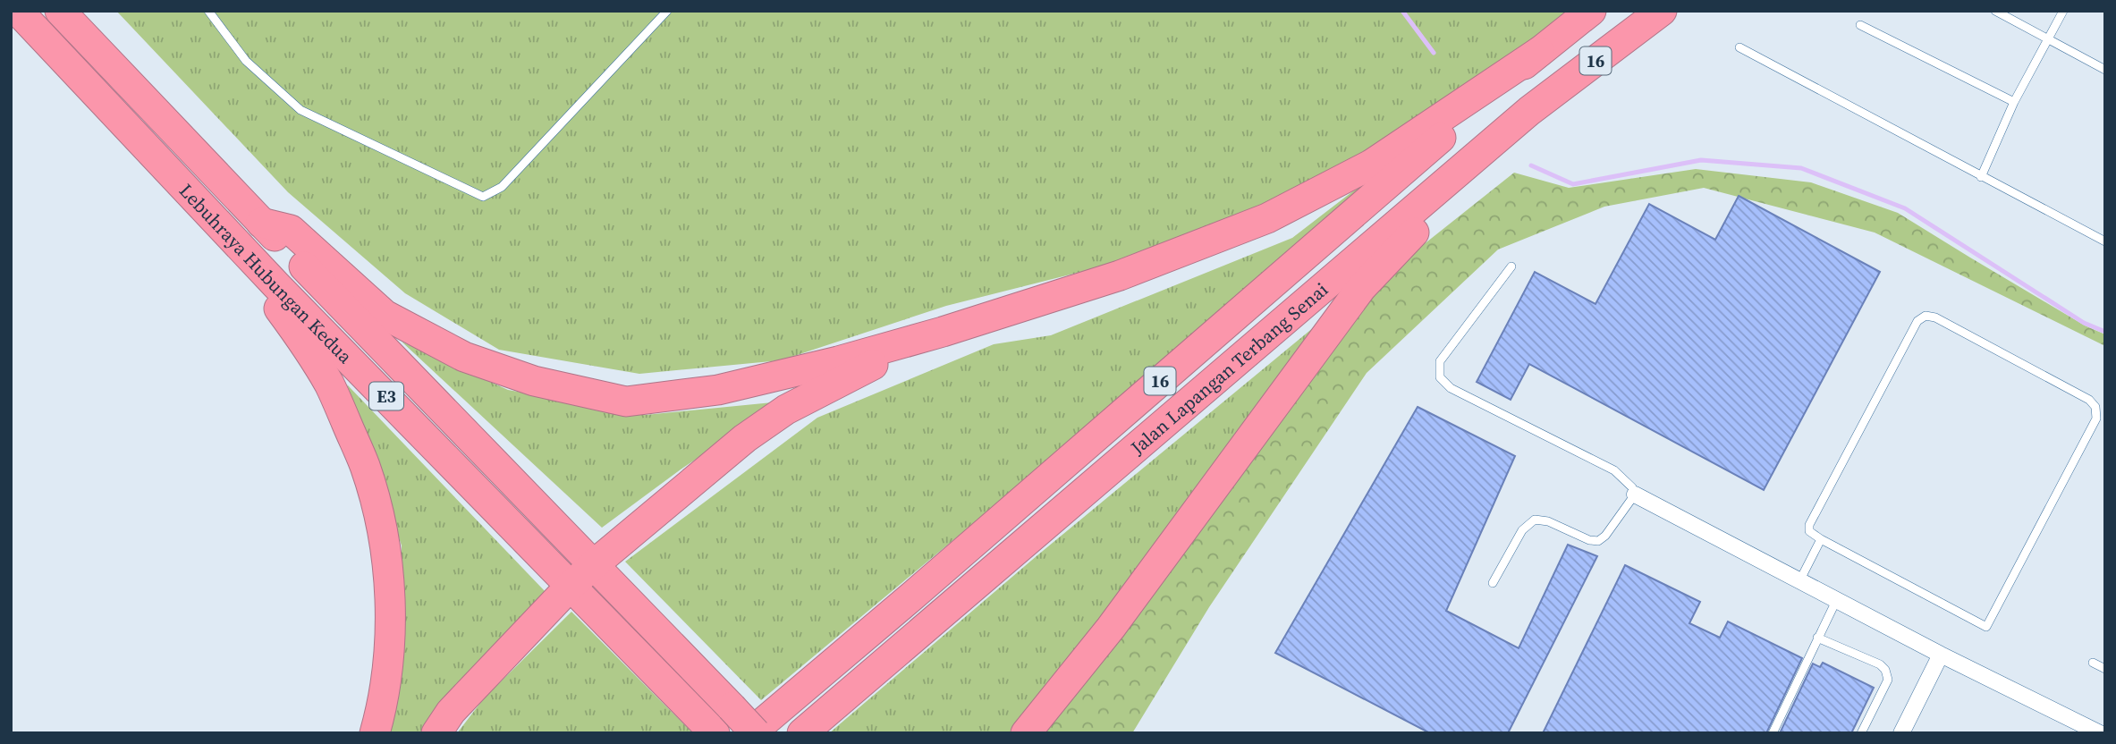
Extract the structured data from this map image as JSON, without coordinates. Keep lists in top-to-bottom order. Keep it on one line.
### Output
{"streets":{"highway":["16","Lebuhraya Hubungan Kedua","Jalan Lapangan Terbang Senai","E3"]},"crossings":[["Lebuhraya Hubungan Kedua","E3"]]}
